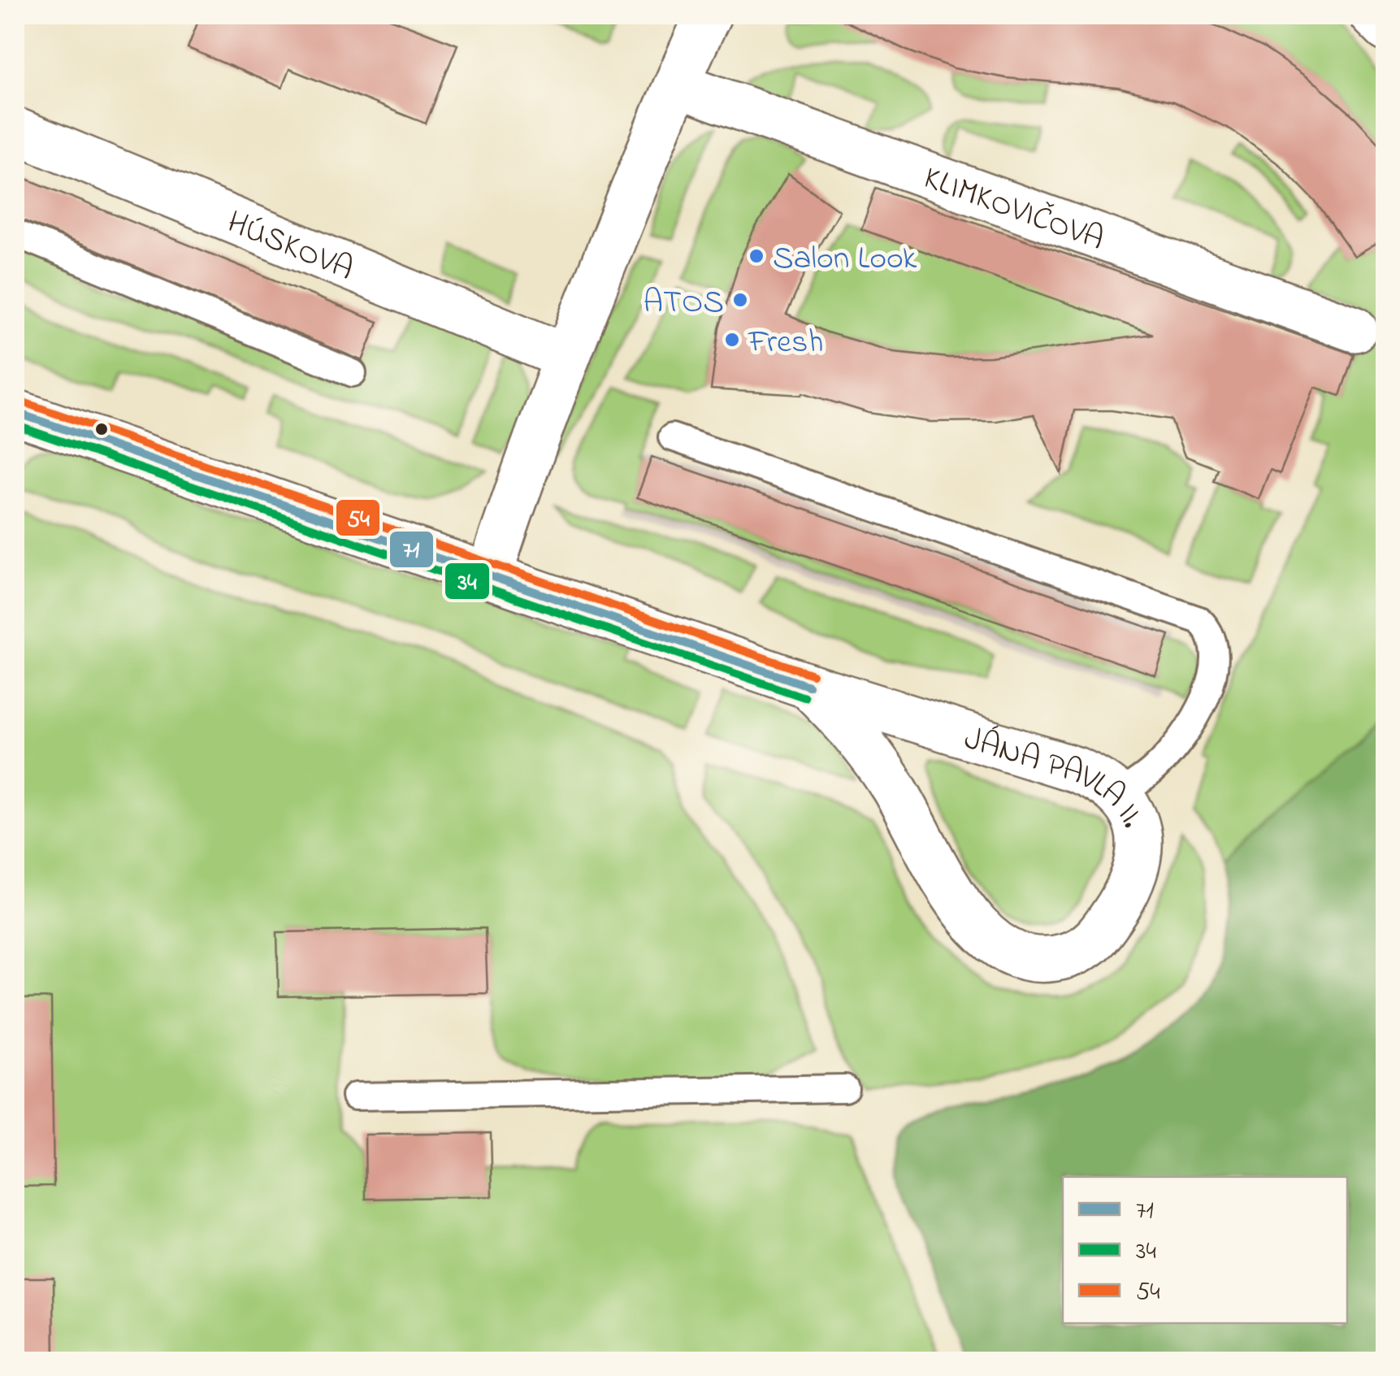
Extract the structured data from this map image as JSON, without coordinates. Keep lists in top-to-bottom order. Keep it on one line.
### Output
{"streets":{"street":["KLIMKOVIČOVA","HÚSKOVA","JÁNA PAVLA II."]},"places":["Salon Look","ATOS","Fresh"],"lines":["transit line 54","transit line 71","transit line 34"],"legend":["71","34","54"]}
